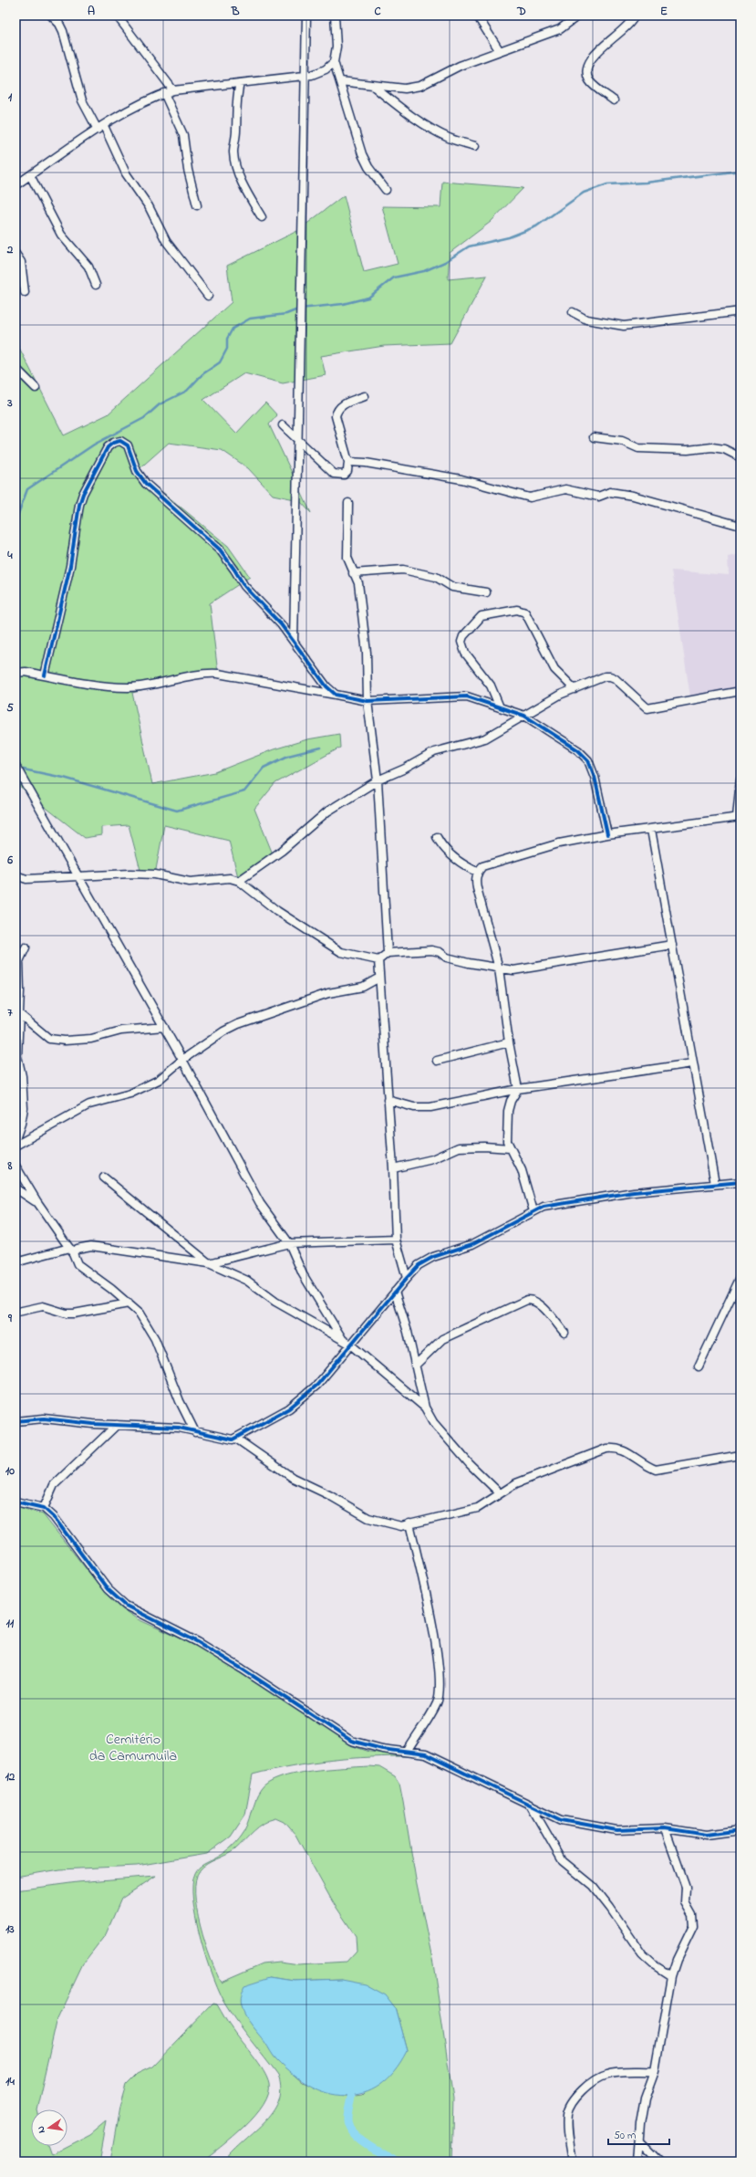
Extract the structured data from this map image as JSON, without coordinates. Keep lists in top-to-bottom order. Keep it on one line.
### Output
{"parks":["Cemitério da Camumuila"],"scale_bar":"50 m","north":"left","grid":{"columns":["A","B","C","D","E"],"rows":["1","2","3","4","5","6","7","8","9","10","11","12","13","14"]}}
